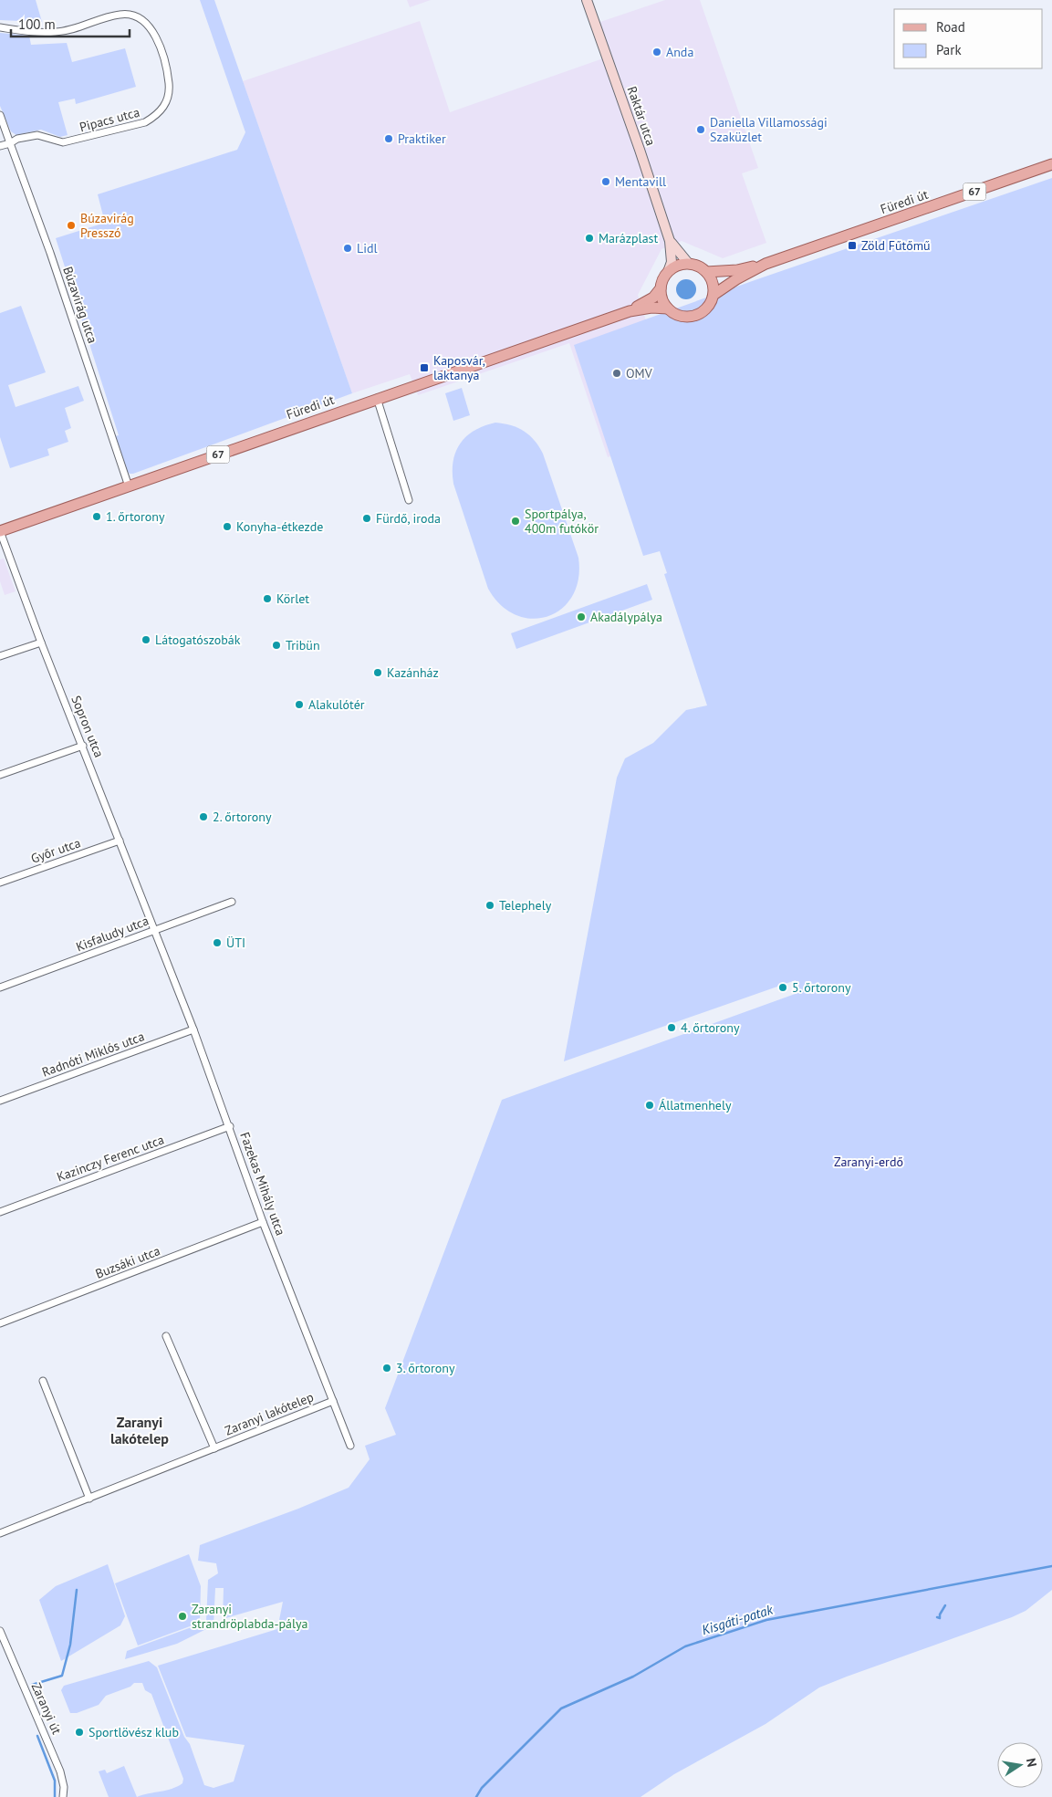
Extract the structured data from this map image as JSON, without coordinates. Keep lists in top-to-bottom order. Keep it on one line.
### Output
{"streets":{"main road":["67","Füredi út"],"street":["Raktár utca","Pipacs utca","Búzavirág utca","Sopron utca","Győr utca","Kisfaludy utca","Radnóti Miklós utca","Kazinczy Ferenc utca","Fazekas Mihály utca","Buzsáki utca","Zaranyi lakótelep","Zaranyi út"]},"crossings":[["Raktár utca","Füredi út"],["Pipacs utca","Búzavirág utca"],["Füredi út","Búzavirág utca"],["Füredi út","Sopron utca"],["Sopron utca","Győr utca"],["Sopron utca","Kisfaludy utca"],["Sopron utca","Fazekas Mihály utca"],["Kisfaludy utca","Fazekas Mihály utca"],["Radnóti Miklós utca","Fazekas Mihály utca"],["Kazinczy Ferenc utca","Fazekas Mihály utca"],["Fazekas Mihály utca","Buzsáki utca"],["Fazekas Mihály utca","Zaranyi lakótelep"]],"districts":["Zaranyi lakótelep"],"water":["Kisgáti-patak"],"parks":["Zaranyi-erdő"],"places":{"other":["Anda","Daniella Villamossági Szaküzlet","Praktiker","Mentavill","Búzavirág Presszó","Marázplast","Lidl","OMV","1. őrtorony","Fürdő, iroda","Sportpálya, 400m futókör","Konyha-étkezde","Körlet","Akadálypálya","Látogatószobák","Tribün","Kazánház","Alakulótér","2. őrtorony","Telephely","ÜTI","5. őrtorony","4. őrtorony","Állatmenhely","3. őrtorony","Zaranyi strandröplabda-pálya","Sportlövész klub"],"transit":["Zöld Fűtőmű","Kaposvár, laktanya"]},"legend":["Road","Park"],"scale_bar":"100 m","north":"right"}
